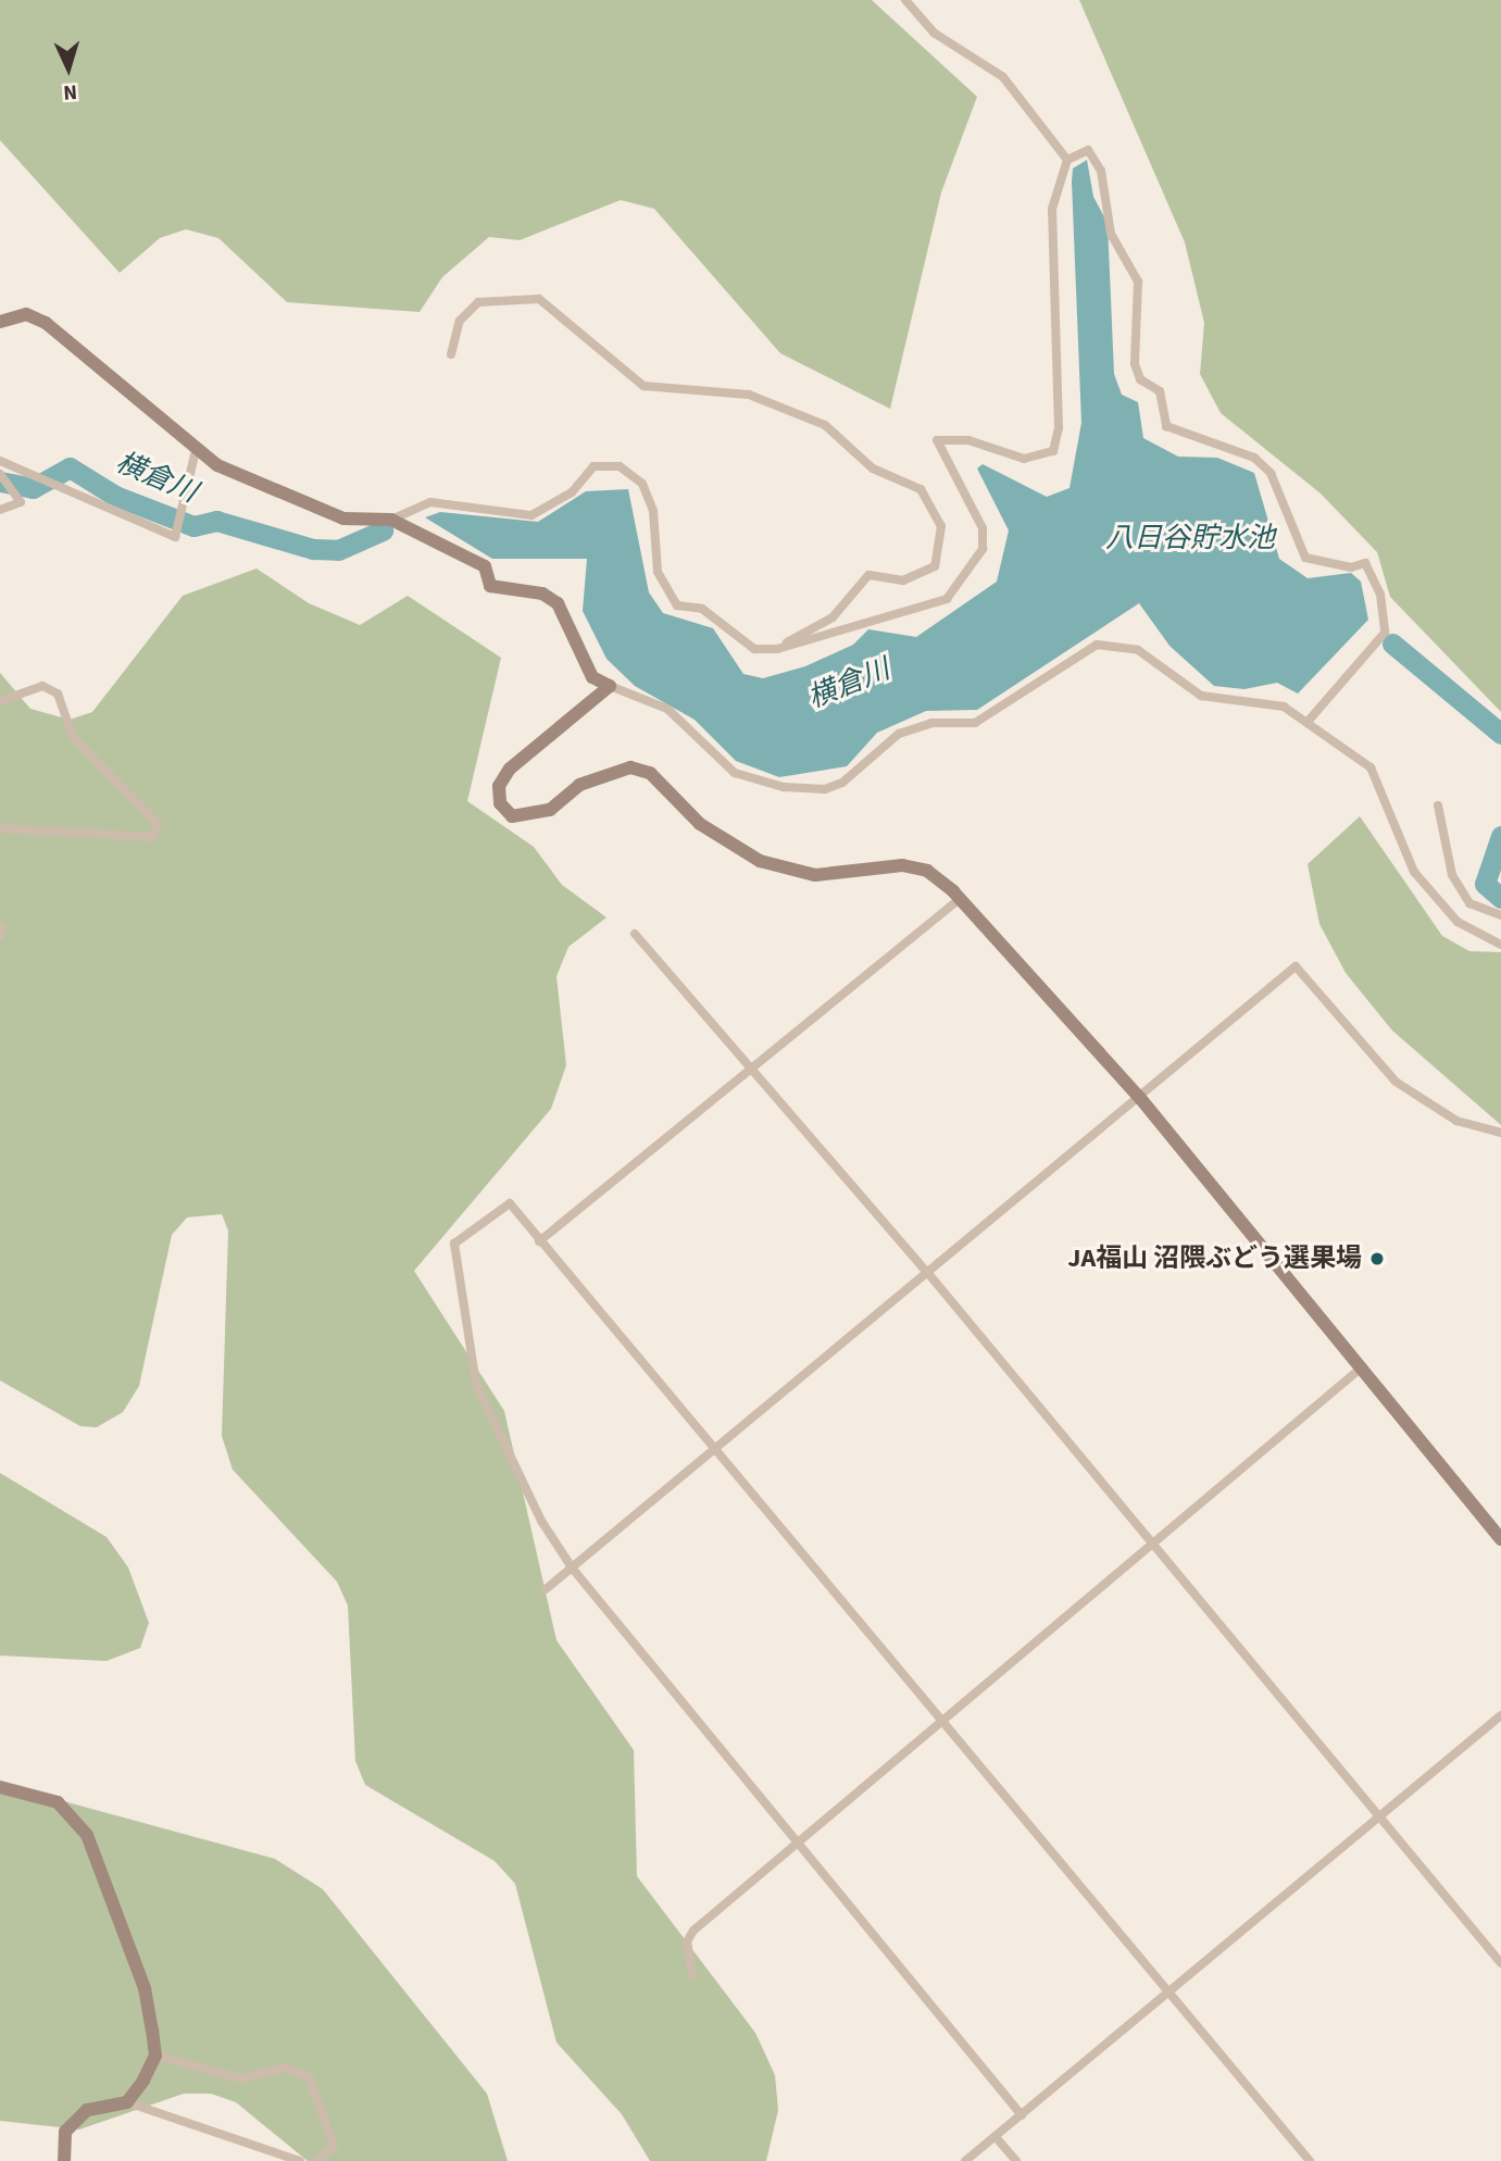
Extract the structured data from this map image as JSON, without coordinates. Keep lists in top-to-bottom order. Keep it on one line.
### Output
{"water":["横倉川","八日谷貯水池"],"places":["JA福山 沼隈ぶどう選果場"],"north":"bottom"}
